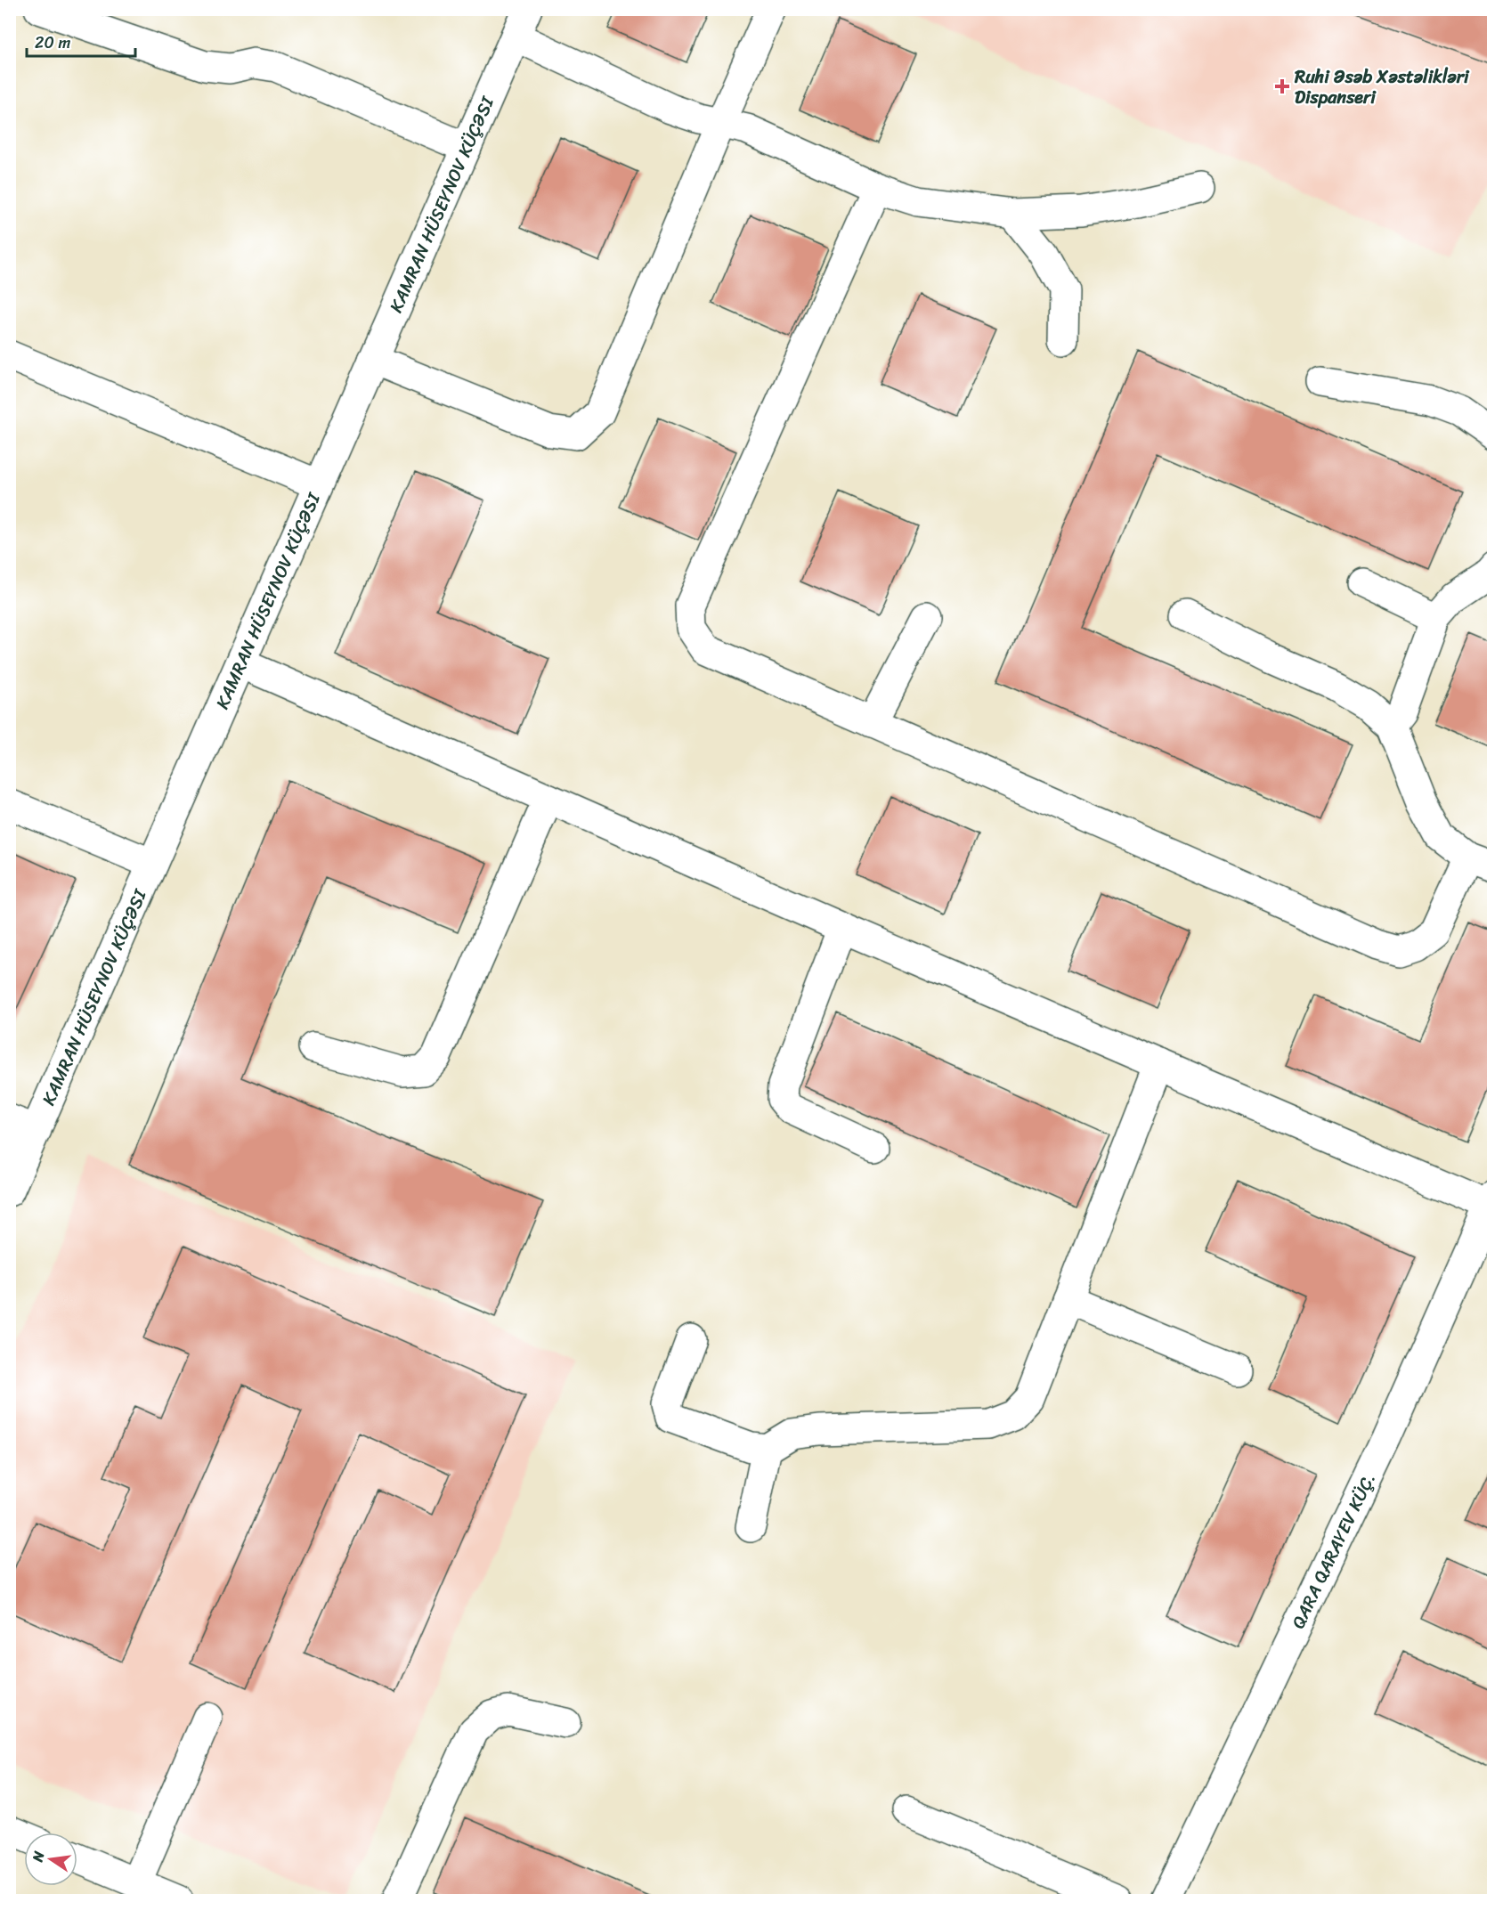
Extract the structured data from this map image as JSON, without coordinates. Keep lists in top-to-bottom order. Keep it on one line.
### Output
{"streets":{"street":["KAMRAN HÜSEYNOV KÜÇƏSI","QARA QARAYEV KÜÇ."]},"places":{"health":["Ruhi Əsəb Xəstəlikləri Dispanseri"]},"scale_bar":"20 m","north":"left"}
